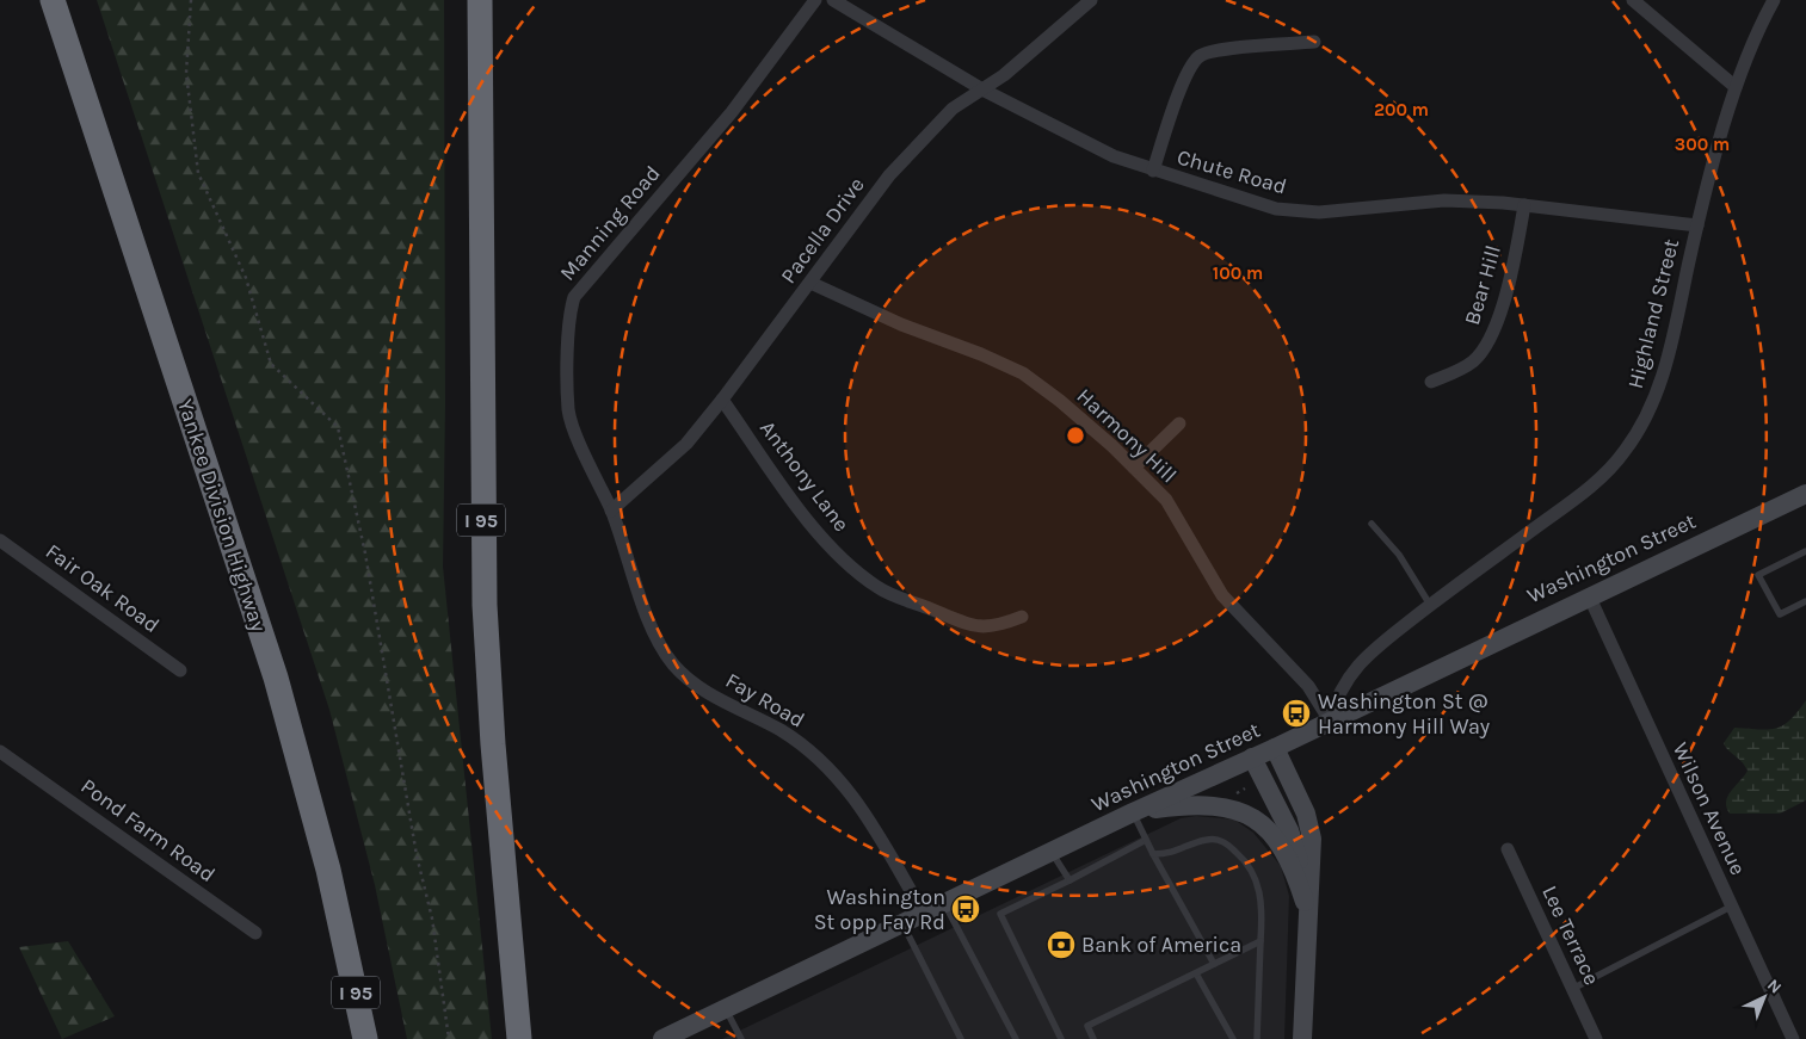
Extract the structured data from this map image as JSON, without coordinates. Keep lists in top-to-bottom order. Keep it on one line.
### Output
{"streets":{"highway":["Yankee Division Highway","I 95"],"main road":["Washington Street"],"street":["Chute Road","Manning Road","Pacella Drive","Bear Hill","Highland Street","Harmony Hill","Anthony Lane","Fair Oak Road","Fay Road","Wilson Avenue","Pond Farm Road","Lee Terrace"]},"crossings":[["Chute Road","Pacella Drive"],["Chute Road","Bear Hill"],["Chute Road","Highland Street"],["Manning Road","Pacella Drive"],["Manning Road","Fay Road"],["Pacella Drive","Harmony Hill"],["Pacella Drive","Anthony Lane"],["Pacella Drive","Fay Road"],["Highland Street","Harmony Hill"],["Highland Street","Washington Street"],["Harmony Hill","Washington Street"],["Washington Street","Fay Road"],["Washington Street","Wilson Avenue"]],"places":{"bus stop":["Washington St @ Harmony Hill Way","Washington St opp Fay Rd"],"bank":["Bank of America"]},"north":"top right","rings":["200 m","300 m","100 m"]}
